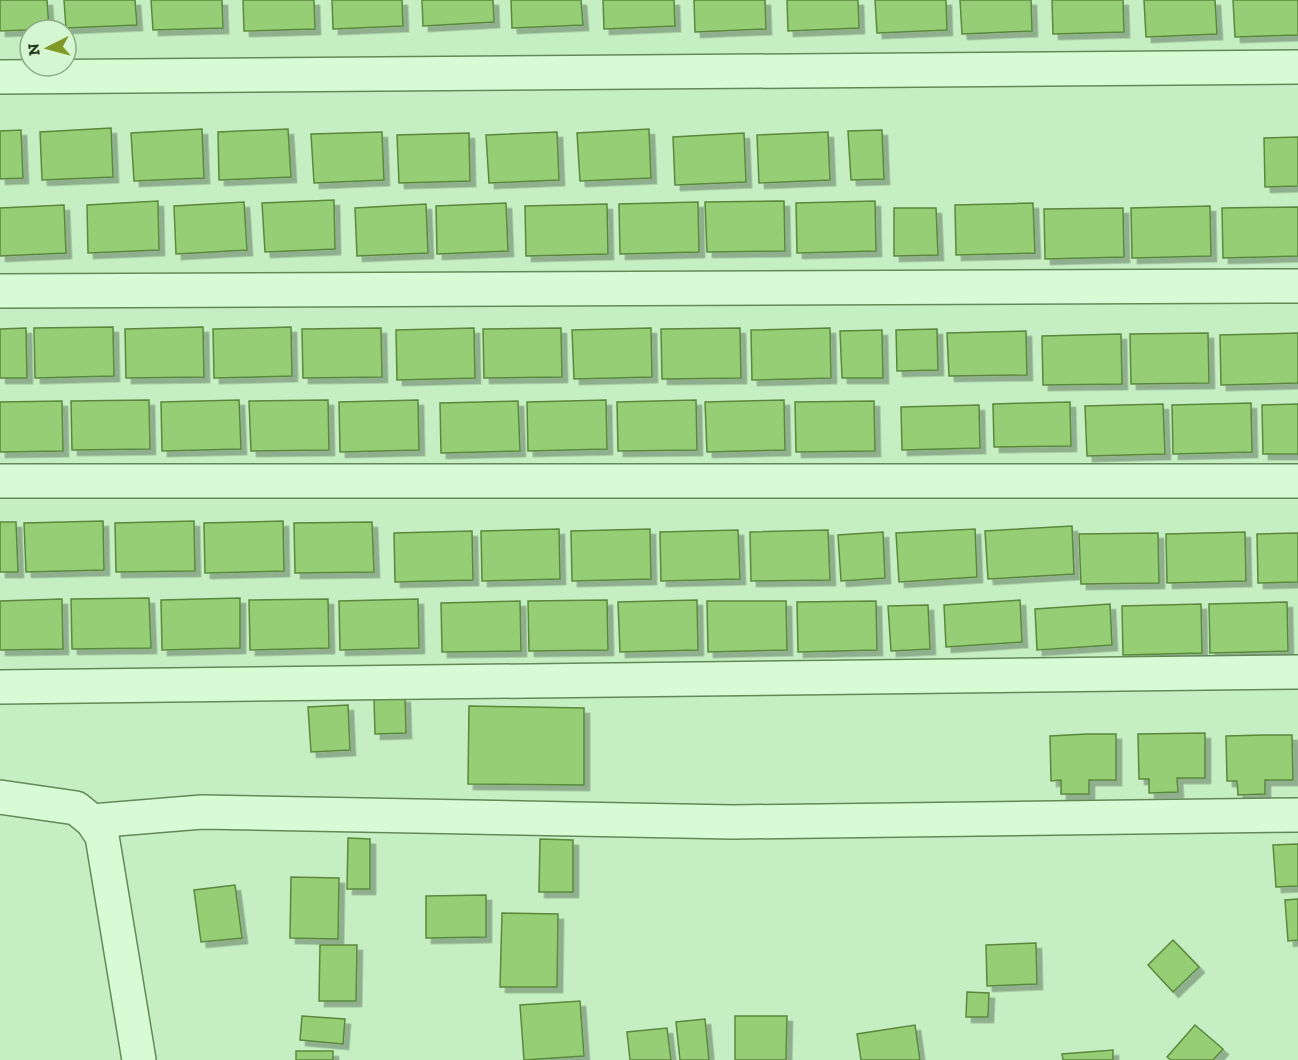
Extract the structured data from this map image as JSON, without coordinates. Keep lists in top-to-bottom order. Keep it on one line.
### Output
{"north":"left"}
